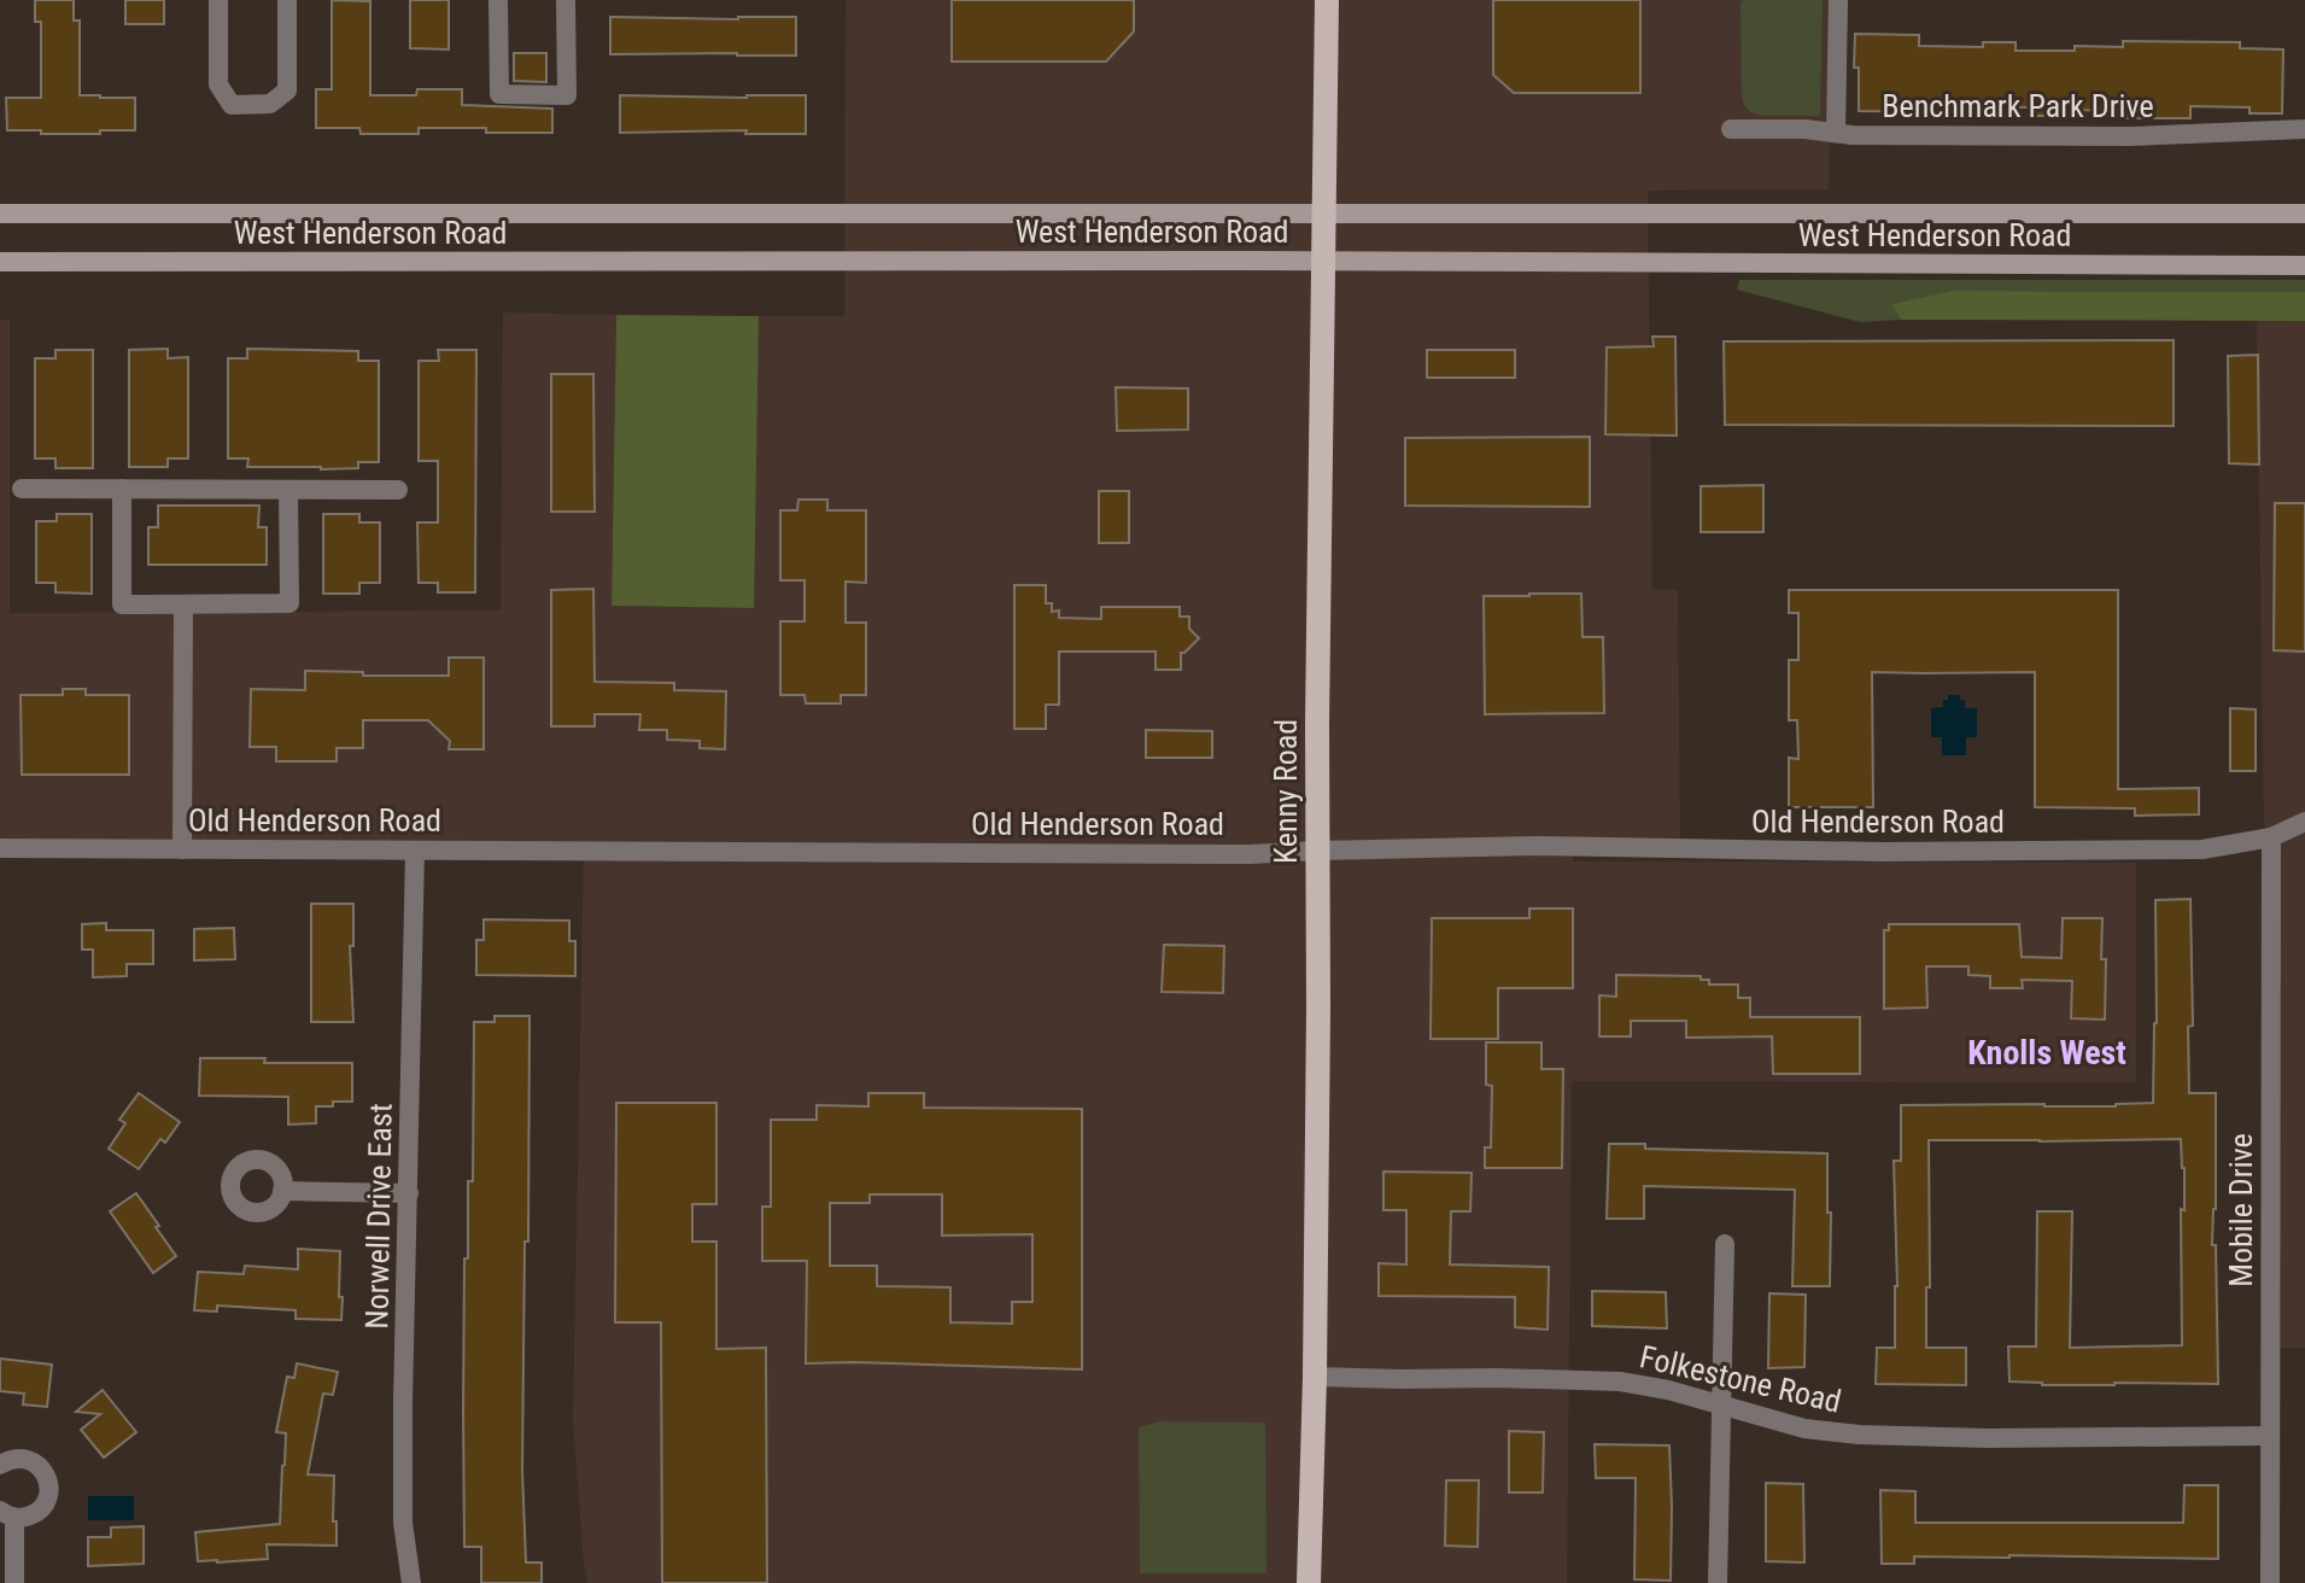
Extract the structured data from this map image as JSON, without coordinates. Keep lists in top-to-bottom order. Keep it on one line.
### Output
{"streets":{"main road":["West Henderson Road","Kenny Road"],"street":["Benchmark Park Drive","Old Henderson Road","Mobile Drive","Norwell Drive East","Folkestone Road"]},"crossings":[["West Henderson Road","Kenny Road"],["Kenny Road","Old Henderson Road"],["Kenny Road","Folkestone Road"],["Old Henderson Road","Mobile Drive"],["Old Henderson Road","Norwell Drive East"],["Mobile Drive","Folkestone Road"]],"districts":["Knolls West"]}
